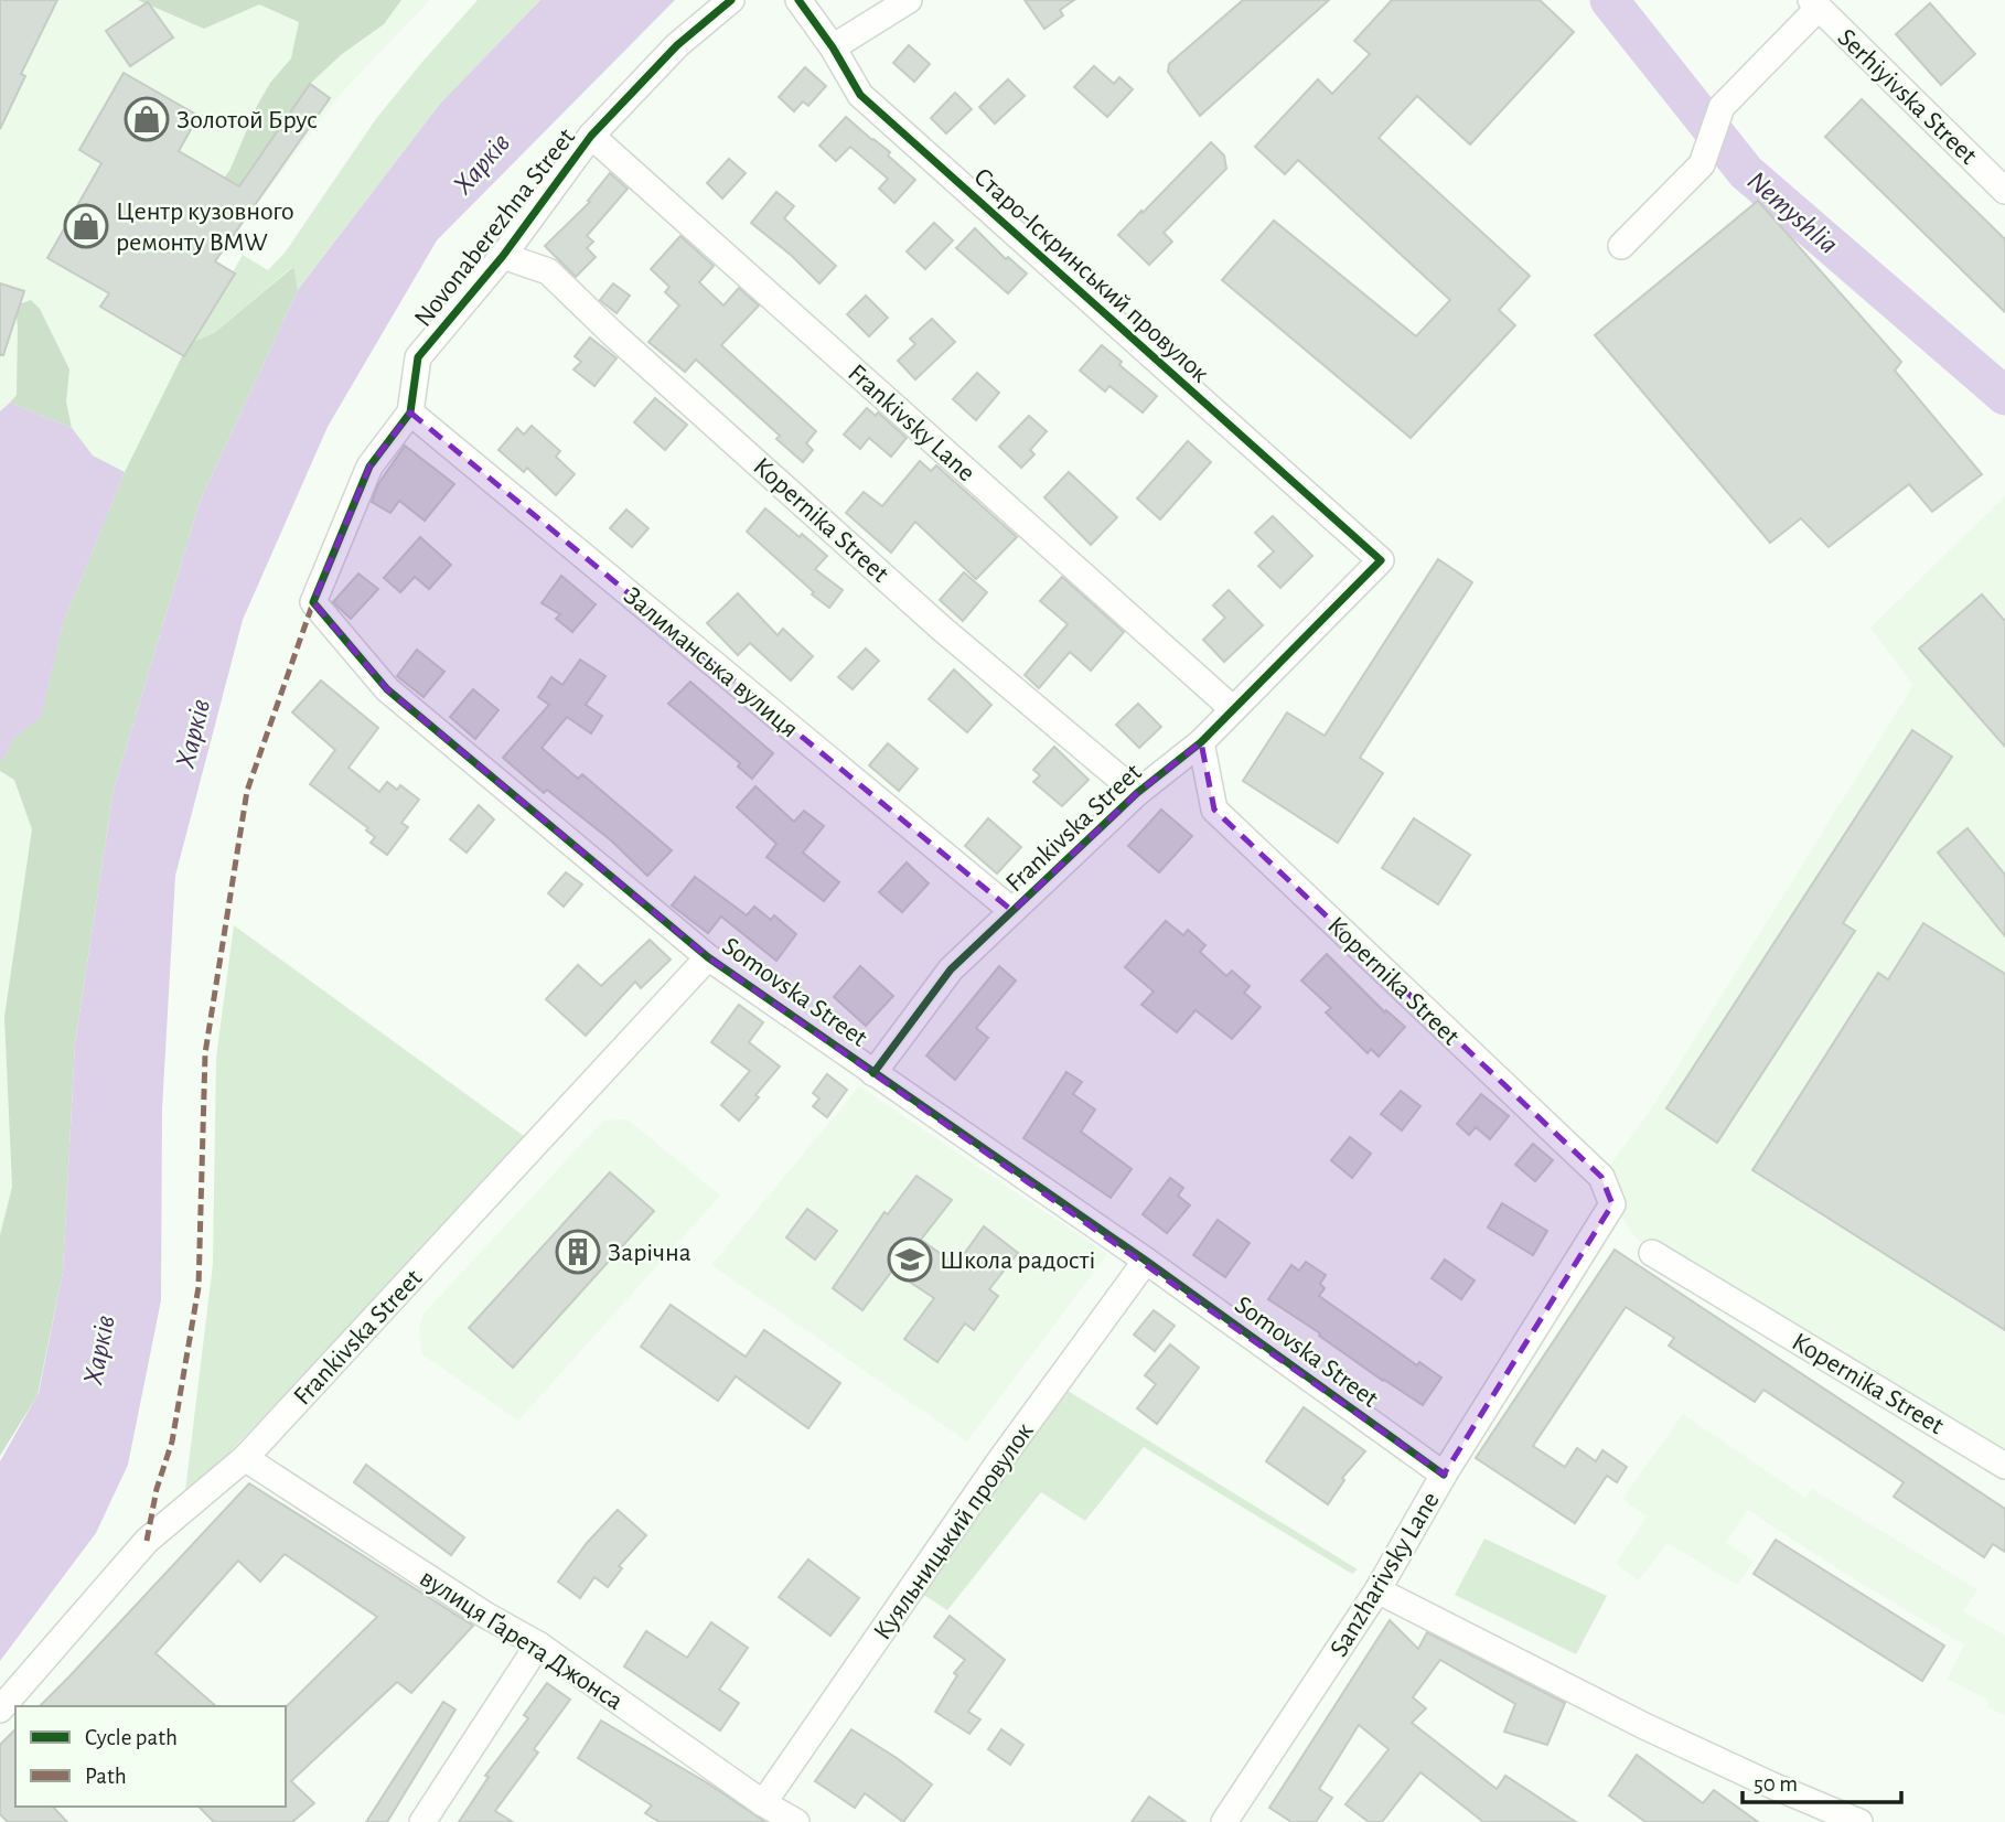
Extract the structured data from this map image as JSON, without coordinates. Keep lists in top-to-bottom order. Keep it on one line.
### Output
{"streets":{"street":["Serhiyivska Street","Novonaberezhna Street","Старо-Іскринський провулок","Frankivsky Lane","Kopernika Street","Залиманська вулиця","Frankivska Street","Somovska Street","Куяльницький провулок","Sanzharivsky Lane","вулиця Ґарета Джонса"]},"crossings":[["Novonaberezhna Street","Frankivsky Lane"],["Novonaberezhna Street","Kopernika Street"],["Novonaberezhna Street","Залиманська вулиця"],["Novonaberezhna Street","Somovska Street"],["Старо-Іскринський провулок","Frankivska Street"],["Frankivsky Lane","Frankivska Street"],["Kopernika Street","Frankivska Street"],["Kopernika Street","Sanzharivsky Lane"],["Залиманська вулиця","Frankivska Street"],["Frankivska Street","Somovska Street"],["Frankivska Street","вулиця Ґарета Джонса"],["Somovska Street","Куяльницький провулок"],["Somovska Street","Sanzharivsky Lane"],["Куяльницький провулок","вулиця Ґарета Джонса"]],"water":["Харків","Nemyshlia"],"places":{"shop":["Золотой Брус","Центр кузовного ремонту BMW"],"building":["Зарічна"],"school or university":["Школа радості"]},"legend":["Cycle path","Path"],"scale_bar":"50 m"}
